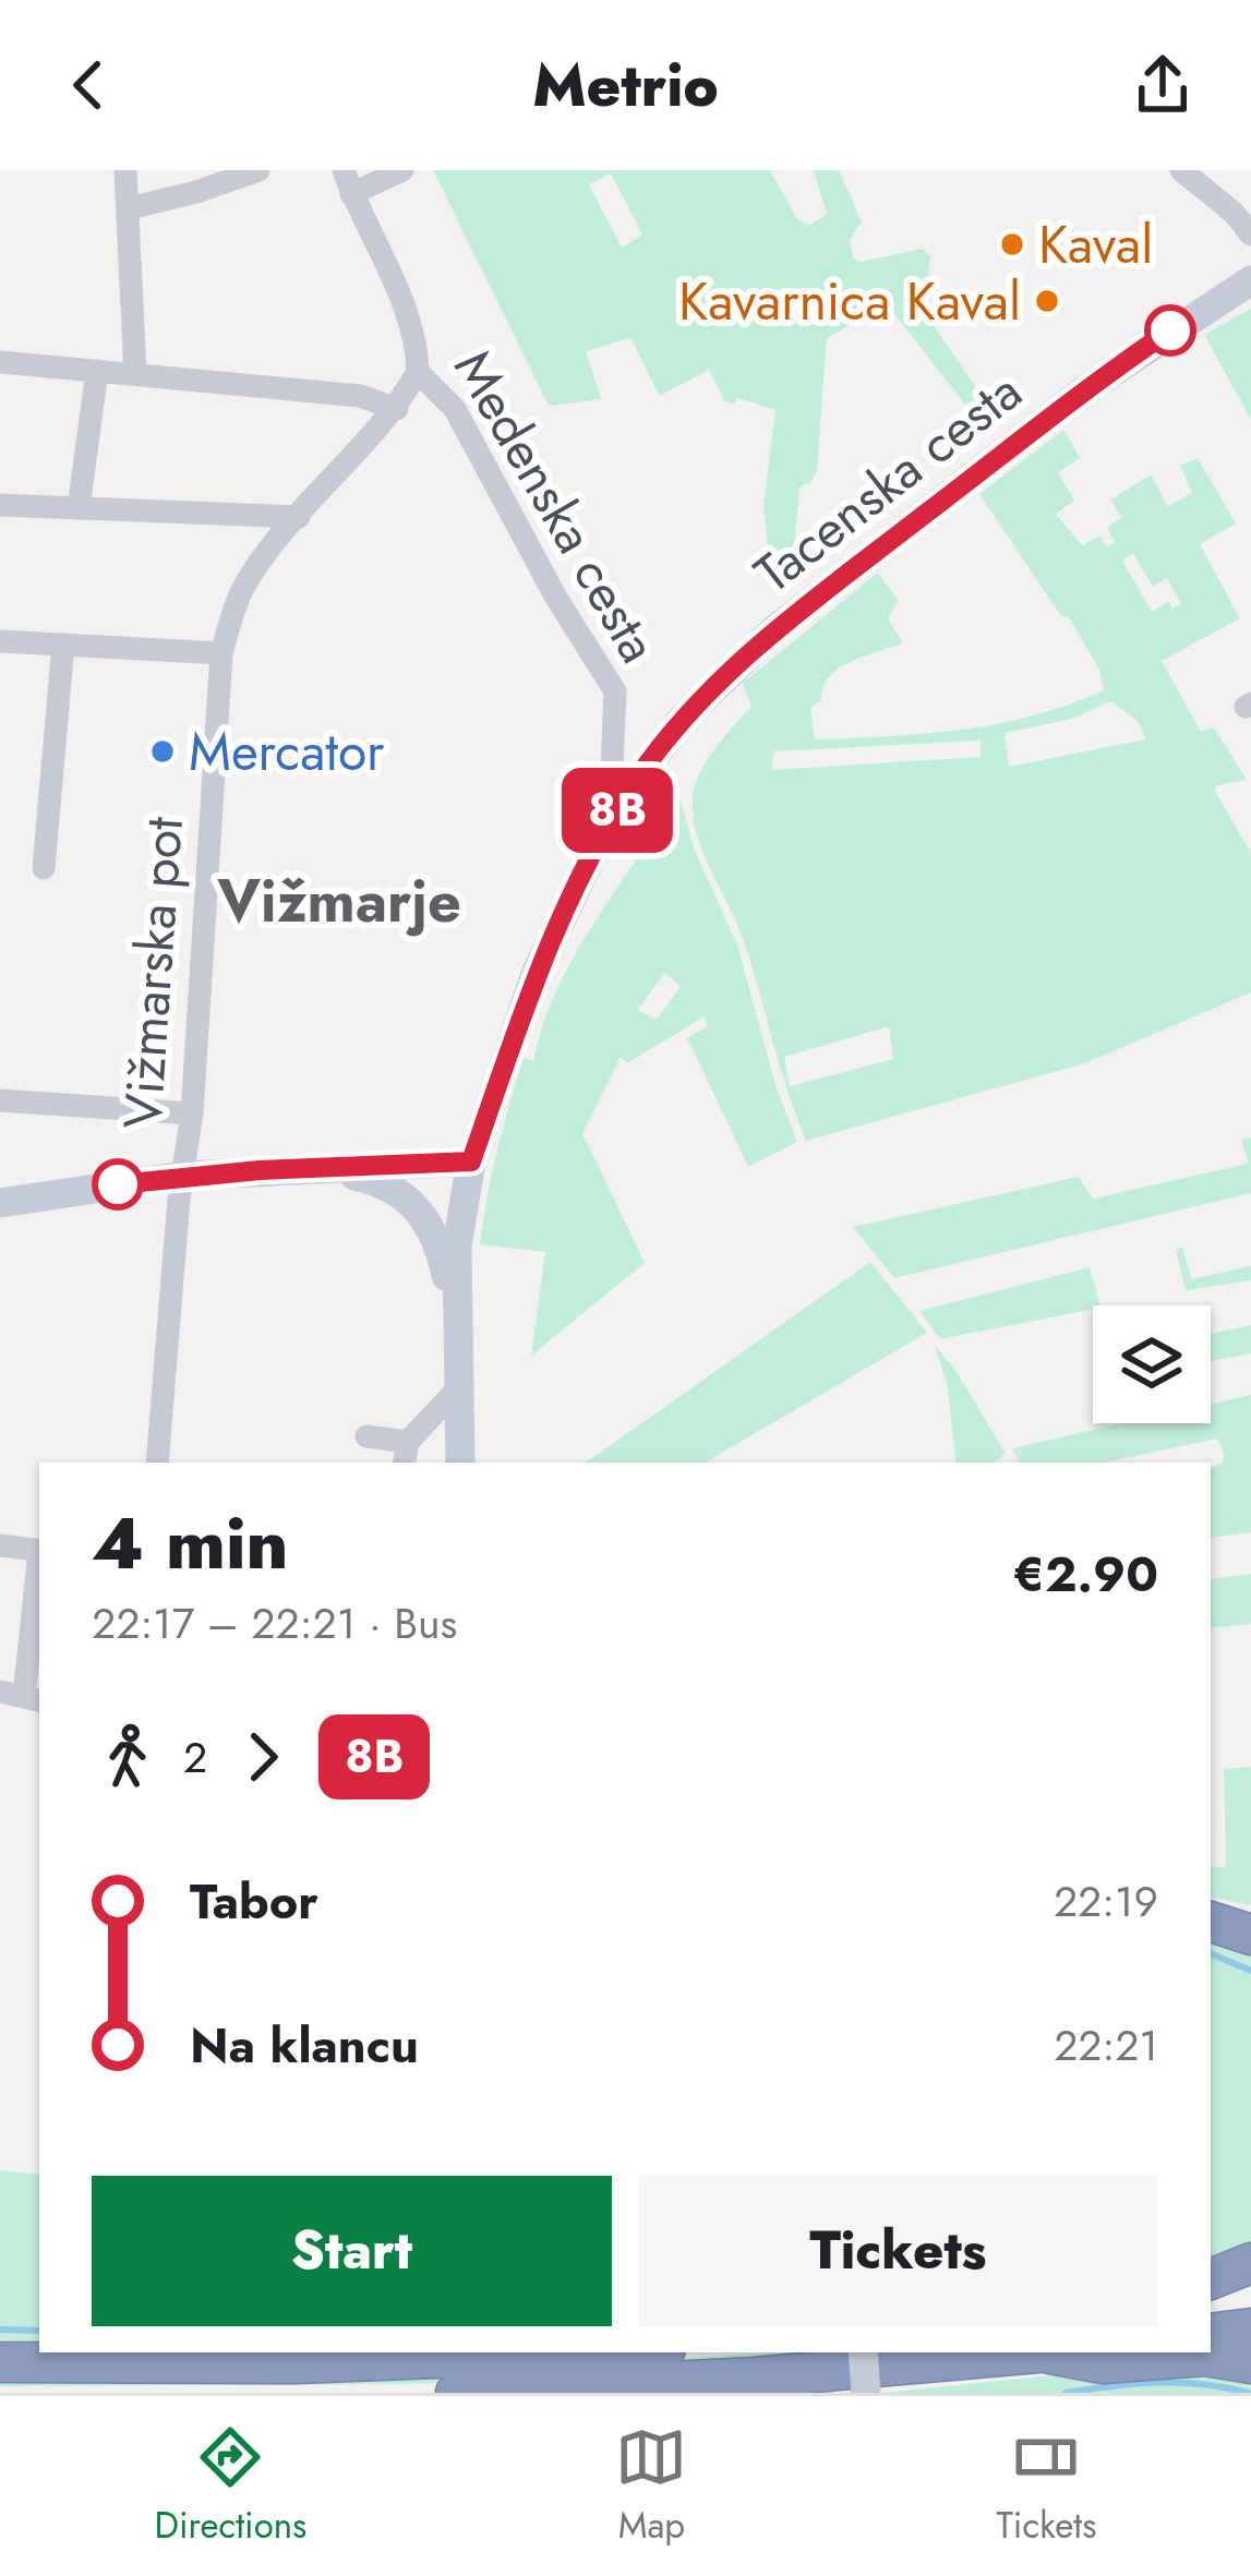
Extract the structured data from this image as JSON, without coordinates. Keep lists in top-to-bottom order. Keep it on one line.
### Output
{"streets":{"main road":["Tacenska cesta"],"street":["Medenska cesta","Vižmarska pot"]},"crossings":[["Tacenska cesta","Medenska cesta"],["Medenska cesta","Vižmarska pot"]],"districts":["Vižmarje"],"places":["Kaval","Kavarnica Kaval","Mercator"],"lines":["bus line 8B"],"page":{"header":"Metrio","on_map":"8B","heading":["4 min","22:17 – 22:21 · Bus","€2.90"],"legs":["2","8B"],"list":[{"name":"Tabor","value":"22:19"},{"name":"Na klancu","value":"22:21"}],"buttons":["Start","Tickets"],"tabs":["Directions","Map","Tickets"]}}
